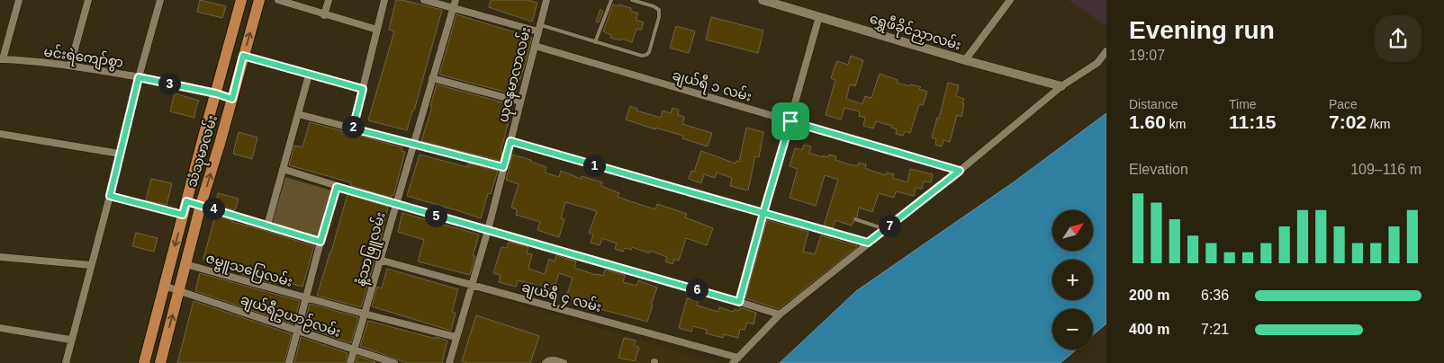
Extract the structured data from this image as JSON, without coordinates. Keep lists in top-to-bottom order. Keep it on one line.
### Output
{"streets":{"main road":["သံသုမာလမ်း"],"street":["ရွှေဖီခိုင်ညှာလမ်း","မင်းရဲကျော်စွာ","ယုဇနမာလာလမ်း","ချယ်ရီ ၁ လမ်း","နံ့သာဖြူလမ်း","ဇမ္ဗူသပြေလမ်း","ချယ်ရီ ၄ လမ်း","ချယ်ရီဥယာဉ်လမ်း"]},"crossings":[["မင်းရဲကျော်စွာ","သံသုမာလမ်း"],["ယုဇနမာလာလမ်း","ချယ်ရီ ၁ လမ်း"],["ယုဇနမာလာလမ်း","ဇမ္ဗူသပြေလမ်း"],["ယုဇနမာလာလမ်း","ချယ်ရီ ၄ လမ်း"],["သံသုမာလမ်း","ဇမ္ဗူသပြေလမ်း"],["သံသုမာလမ်း","ချယ်ရီဥယာဉ်လမ်း"],["နံ့သာဖြူလမ်း","ဇမ္ဗူသပြေလမ်း"],["နံ့သာဖြူလမ်း","ချယ်ရီ ၄ လမ်း"],["နံ့သာဖြူလမ်း","ချယ်ရီဥယာဉ်လမ်း"]],"north":"top right","page":{"heading":["Evening run","19:07"],"pins":["3","2","1","4","5","7","6"],"stats":[["Distance","1.60 km"],["Time","11:15"],["Pace","7:02 /km"]],"chart":["Elevation","109–116 m"],"map_buttons":["+","−"],"list":[{"name":"200 m","note":"6:36"},{"name":"400 m","note":"7:21"}]}}
